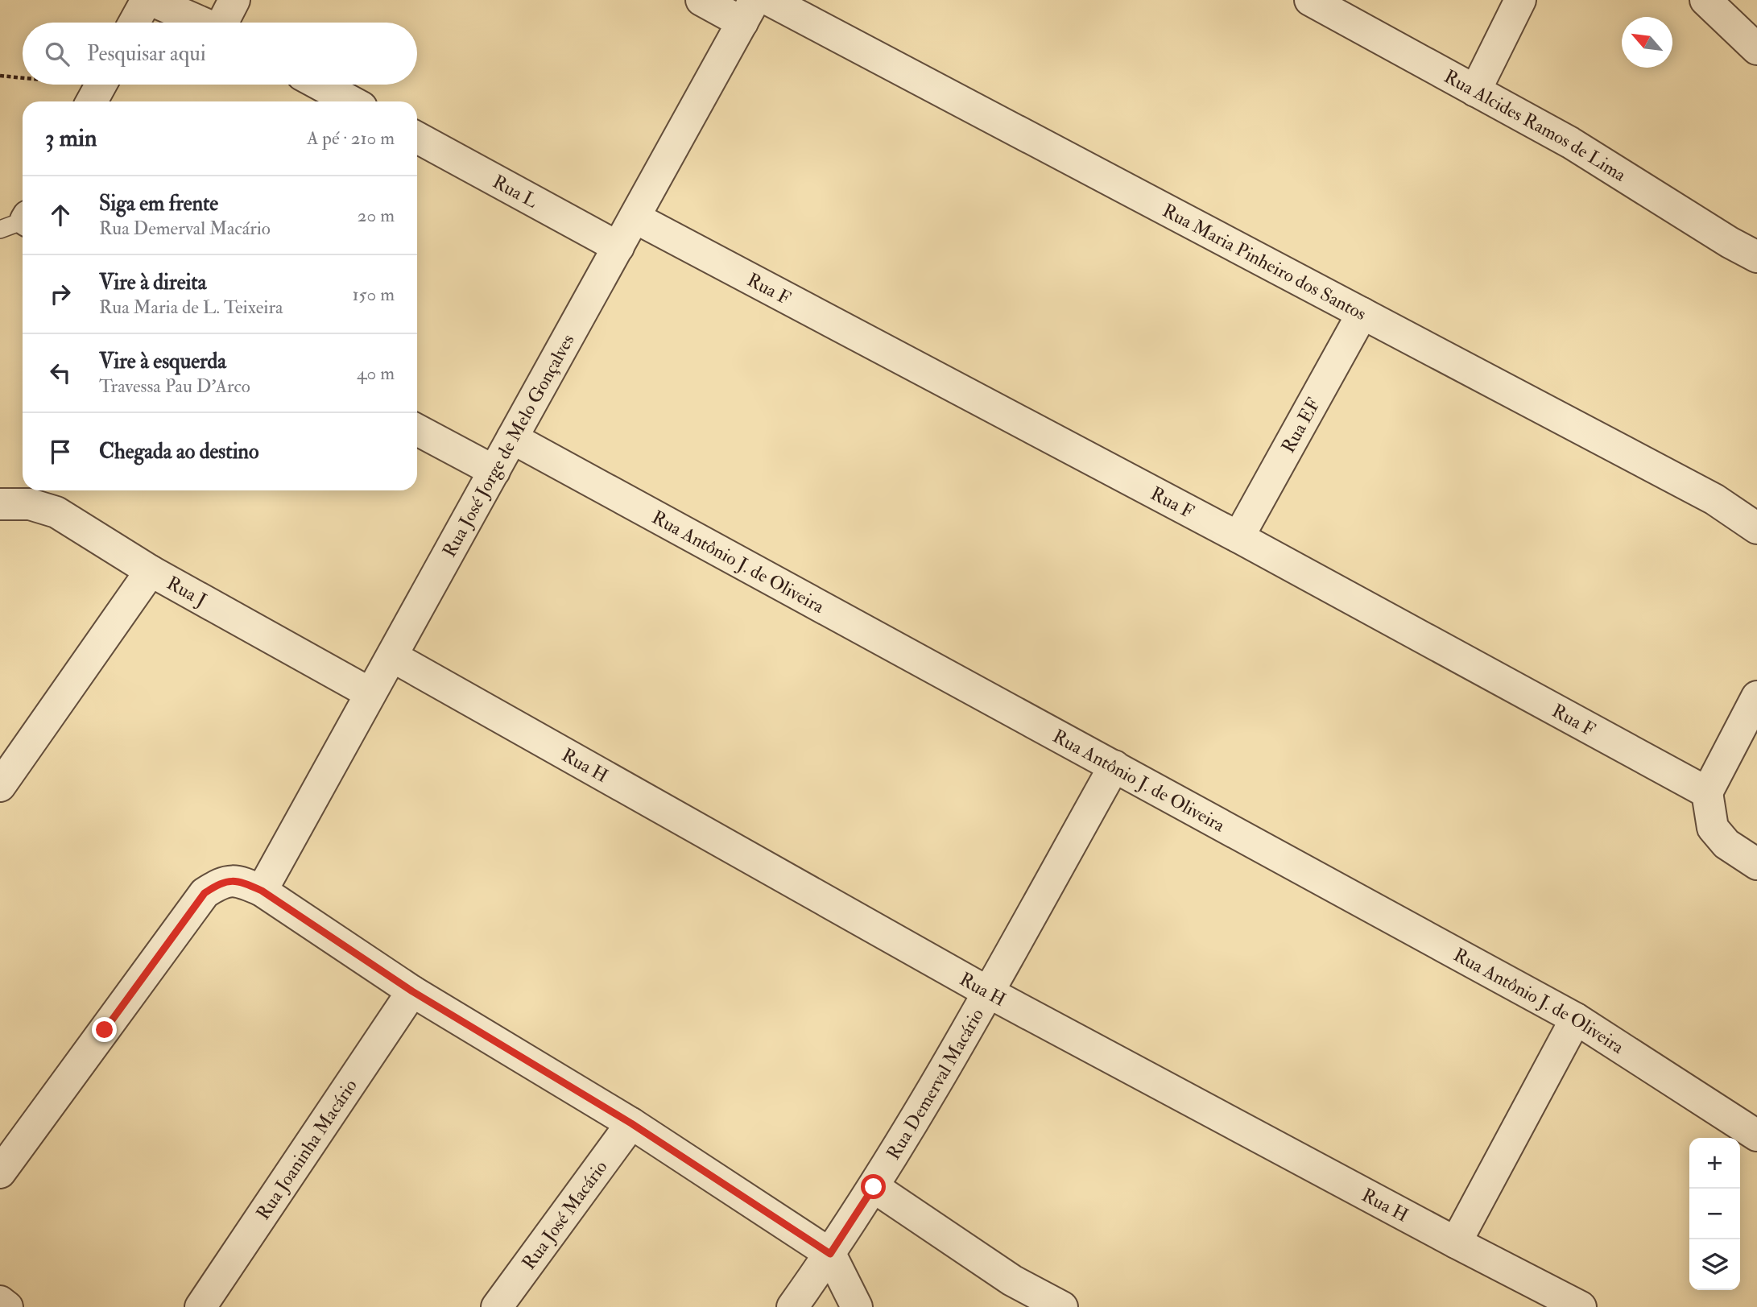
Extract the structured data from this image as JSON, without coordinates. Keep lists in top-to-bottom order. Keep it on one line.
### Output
{"streets":{"street":["Rua Alcides Ramos de Lima","Rua L","Rua Maria Pinheiro dos Santos","Rua F","Rua EF","Rua José Jorge de Melo Gonçalves","Rua Antônio J. de Oliveira","Rua J","Rua H","Rua Demerval Macário","Rua Joaninha Macário","Rua José Macário"]},"crossings":[["Rua L","Rua José Jorge de Melo Gonçalves"],["Rua Maria Pinheiro dos Santos","Rua EF"],["Rua F","Rua EF"],["Rua F","Rua José Jorge de Melo Gonçalves"],["Rua José Jorge de Melo Gonçalves","Rua Antônio J. de Oliveira"],["Rua José Jorge de Melo Gonçalves","Rua J"],["Rua José Jorge de Melo Gonçalves","Rua H"],["Rua Antônio J. de Oliveira","Rua Demerval Macário"],["Rua H","Rua Demerval Macário"]],"north":"top left","page":{"search":"Pesquisar aqui","heading":["3 min","A pé · 210 m"],"list":[["Siga em frente","Rua Demerval Macário","20 m"],["Vire à direita","Rua Maria de L. Teixeira","150 m"],["Vire à esquerda","Travessa Pau D'Arco","40 m"],"Chegada ao destino"],"map_buttons":["+","−"]}}
